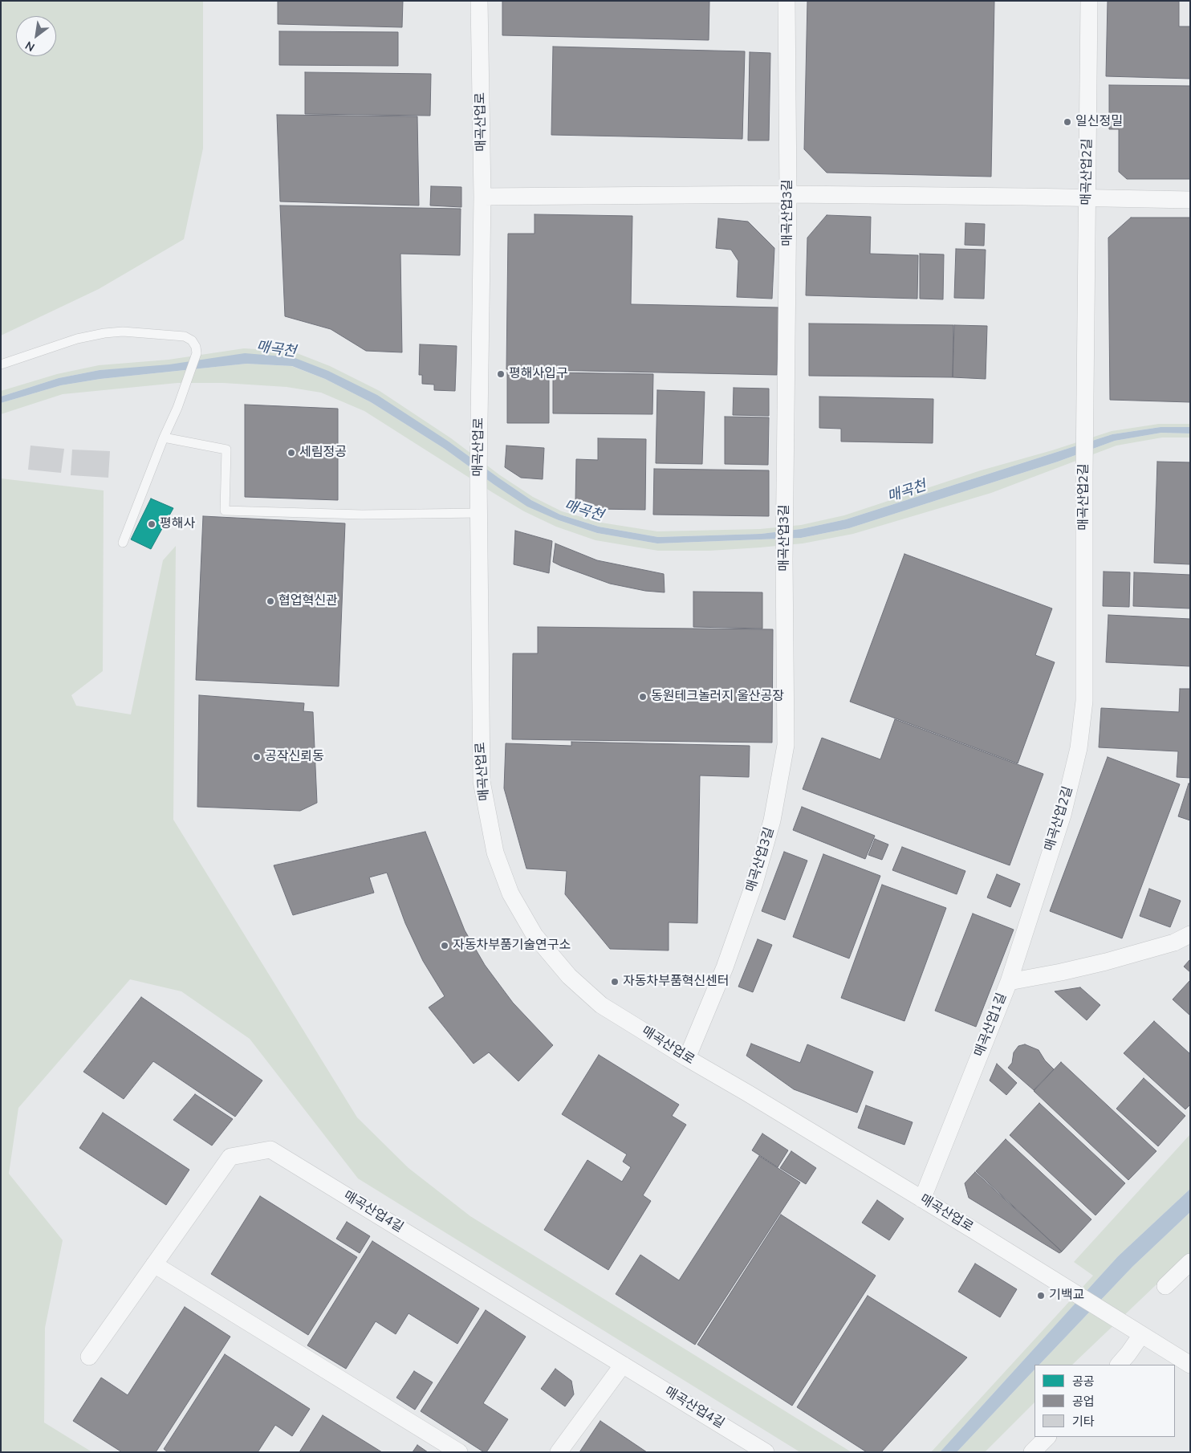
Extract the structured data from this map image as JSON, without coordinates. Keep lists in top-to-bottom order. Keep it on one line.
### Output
{"streets":{"street":["매곡산업로","매곡산업2길","매곡산업3길","매곡산업1길","매곡산업4길"]},"crossings":[["매곡산업로","매곡산업3길"],["매곡산업로","매곡산업1길"],["매곡산업2길","매곡산업1길"]],"water":["매곡천"],"places":["일신정밀","평해사입구","세림정공","평해사","협업혁신관","동원테크놀러지 울산공장","공작신뢰동","자동차부품기술연구소","자동차부품혁신센터","기백교"],"legend":["공공","공업","기타"],"north":"bottom left"}
